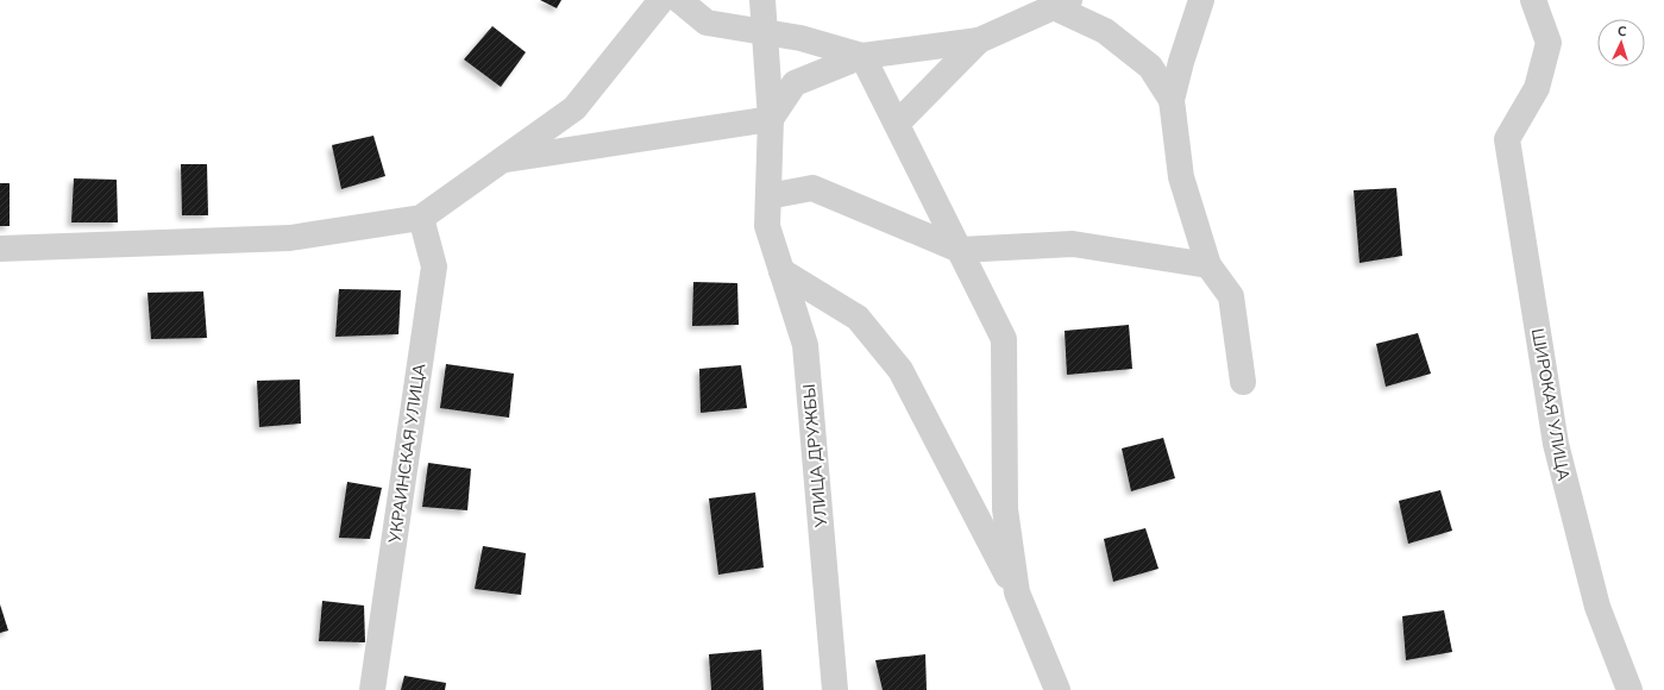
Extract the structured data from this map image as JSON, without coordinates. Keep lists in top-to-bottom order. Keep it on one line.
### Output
{"streets":{"street":["ШИРОКАЯ УЛИЦА","УКРАИНСКАЯ УЛИЦА","УЛИЦА ДРУЖБЫ"]},"north":"top"}
